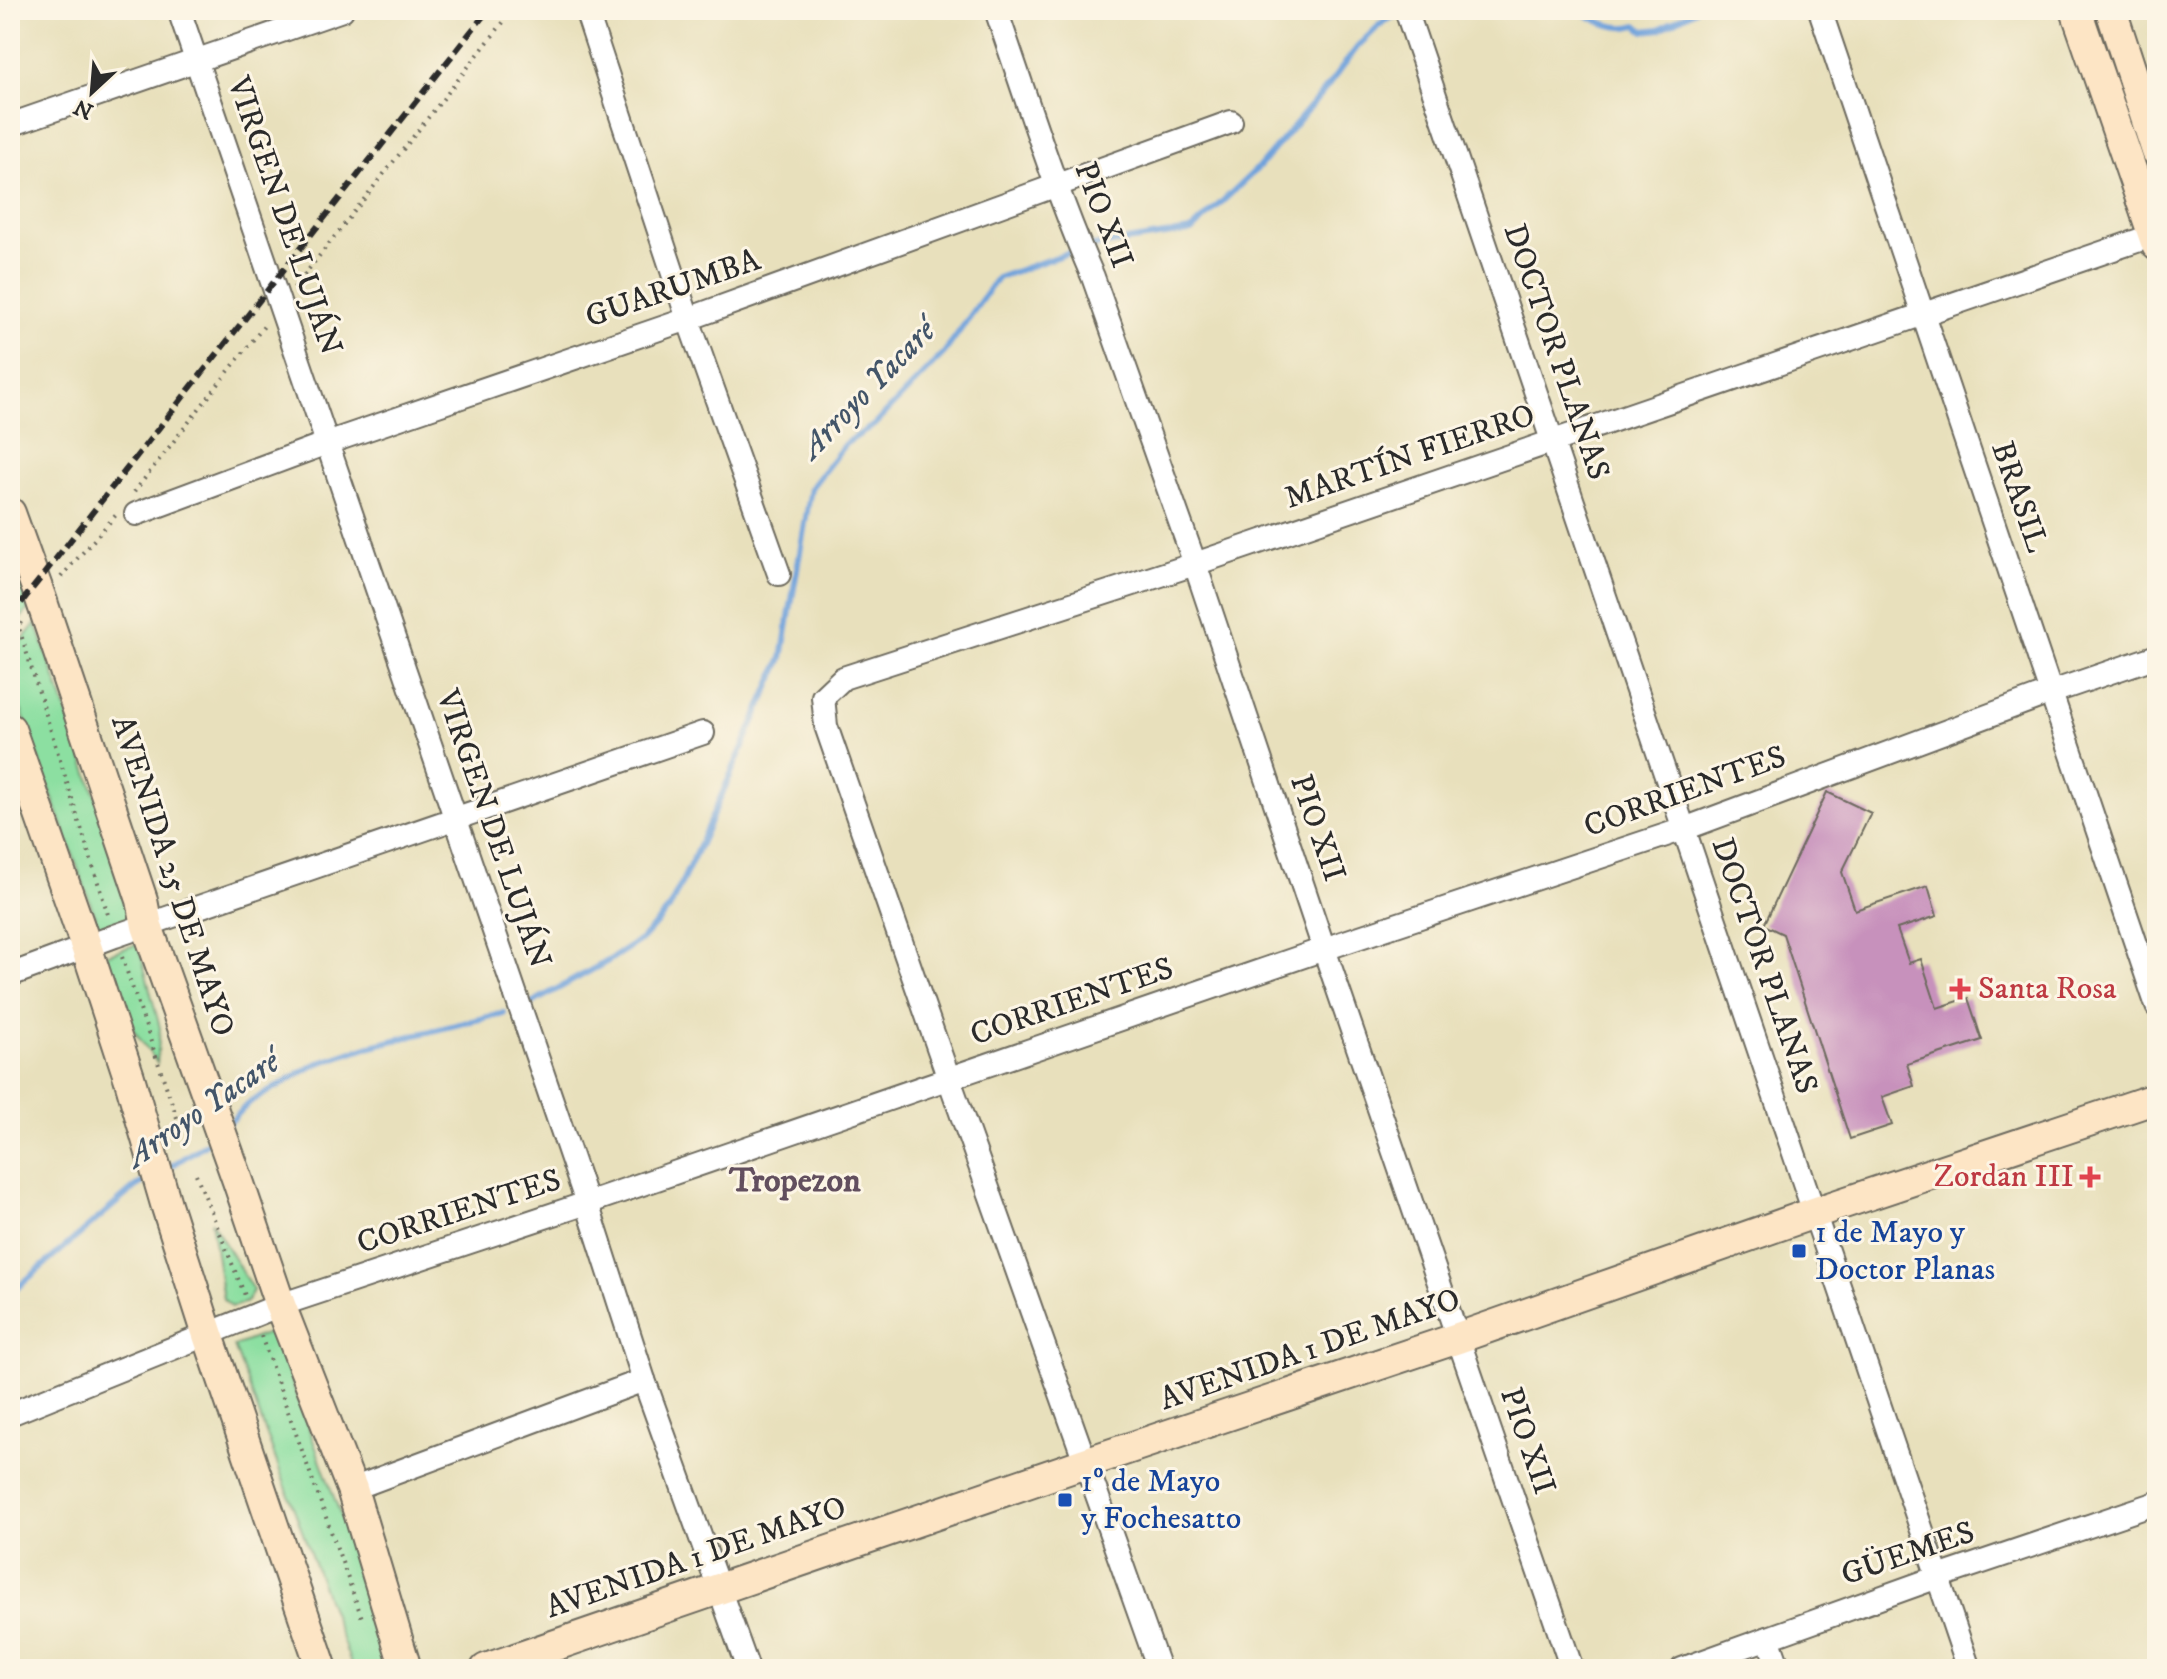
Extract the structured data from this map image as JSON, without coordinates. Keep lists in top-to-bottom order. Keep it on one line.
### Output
{"streets":{"main road":["AVENIDA 25 DE MAYO","AVENIDA 1 DE MAYO"],"street":["PIO XII","VIRGEN DE LUJÁN","GUARUMBA","DOCTOR PLANAS","MARTÍN FIERRO","BRASIL","CORRIENTES","GÜEMES"]},"crossings":[["PIO XII","GUARUMBA"],["PIO XII","MARTÍN FIERRO"],["PIO XII","CORRIENTES"],["PIO XII","AVENIDA 1 DE MAYO"],["VIRGEN DE LUJÁN","GUARUMBA"],["VIRGEN DE LUJÁN","CORRIENTES"],["VIRGEN DE LUJÁN","AVENIDA 1 DE MAYO"],["DOCTOR PLANAS","MARTÍN FIERRO"],["DOCTOR PLANAS","CORRIENTES"],["DOCTOR PLANAS","AVENIDA 1 DE MAYO"],["DOCTOR PLANAS","GÜEMES"],["MARTÍN FIERRO","BRASIL"],["MARTÍN FIERRO","CORRIENTES"],["BRASIL","CORRIENTES"],["CORRIENTES","AVENIDA 25 DE MAYO"]],"districts":["Tropezon"],"water":["Arroyo Yacaré"],"places":{"health":["Santa Rosa","Zordan III"],"transit":["1 de Mayo y Doctor Planas","1º de Mayo y Fochesatto"]},"north":"bottom left"}
